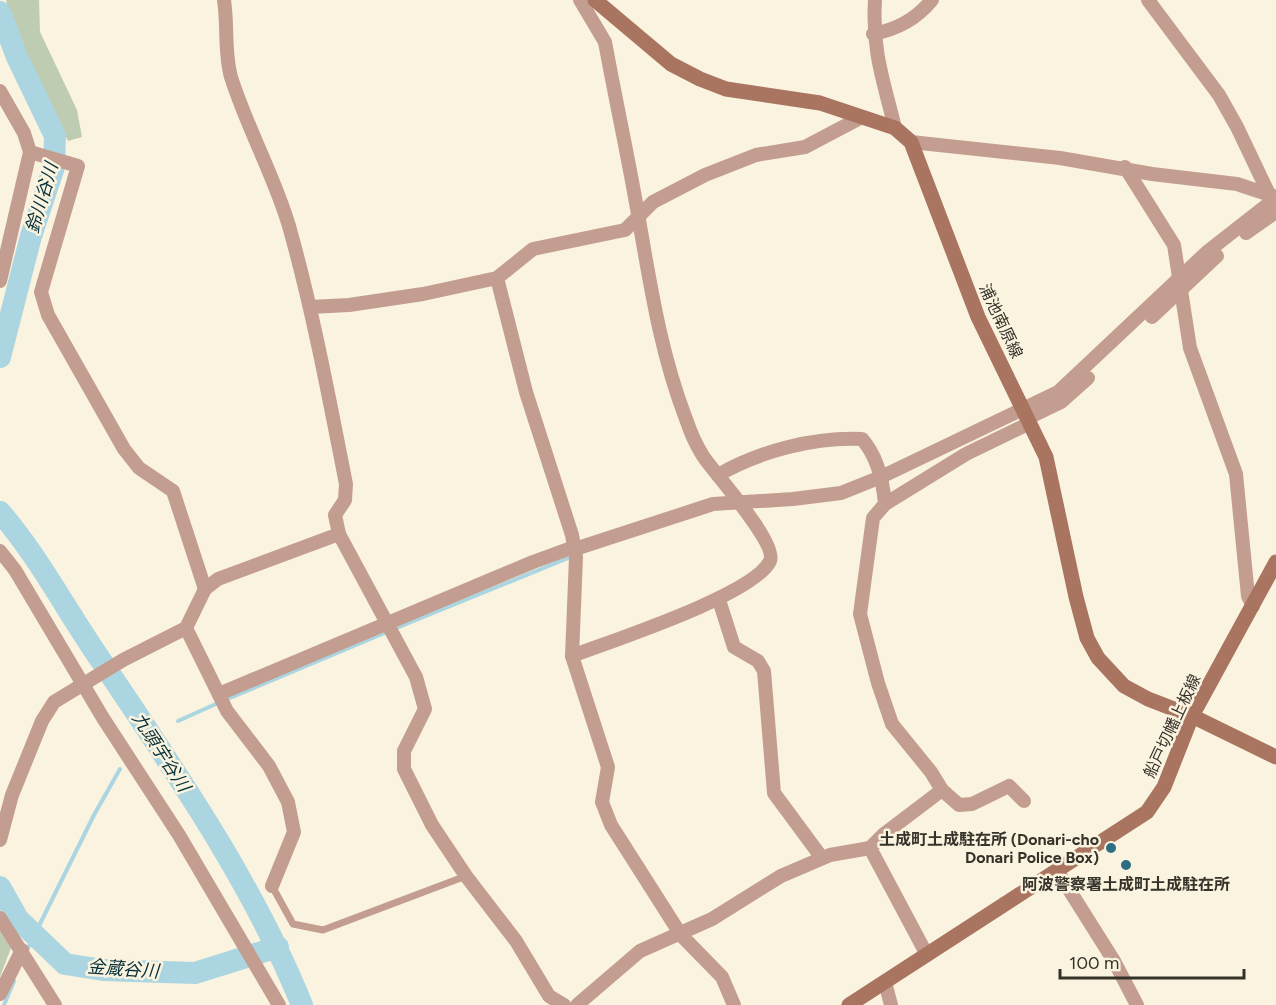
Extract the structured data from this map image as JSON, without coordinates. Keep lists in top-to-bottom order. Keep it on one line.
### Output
{"streets":{"main road":["浦池南原線","船戸切幡上板線"]},"crossings":[["浦池南原線","船戸切幡上板線"]],"water":["鈴川谷川","九頭宇谷川","金蔵谷川"],"places":["土成町土成駐在所 (Donari-cho Donari Police Box)","阿波警察署土成町土成駐在所"],"scale_bar":"100 m"}
